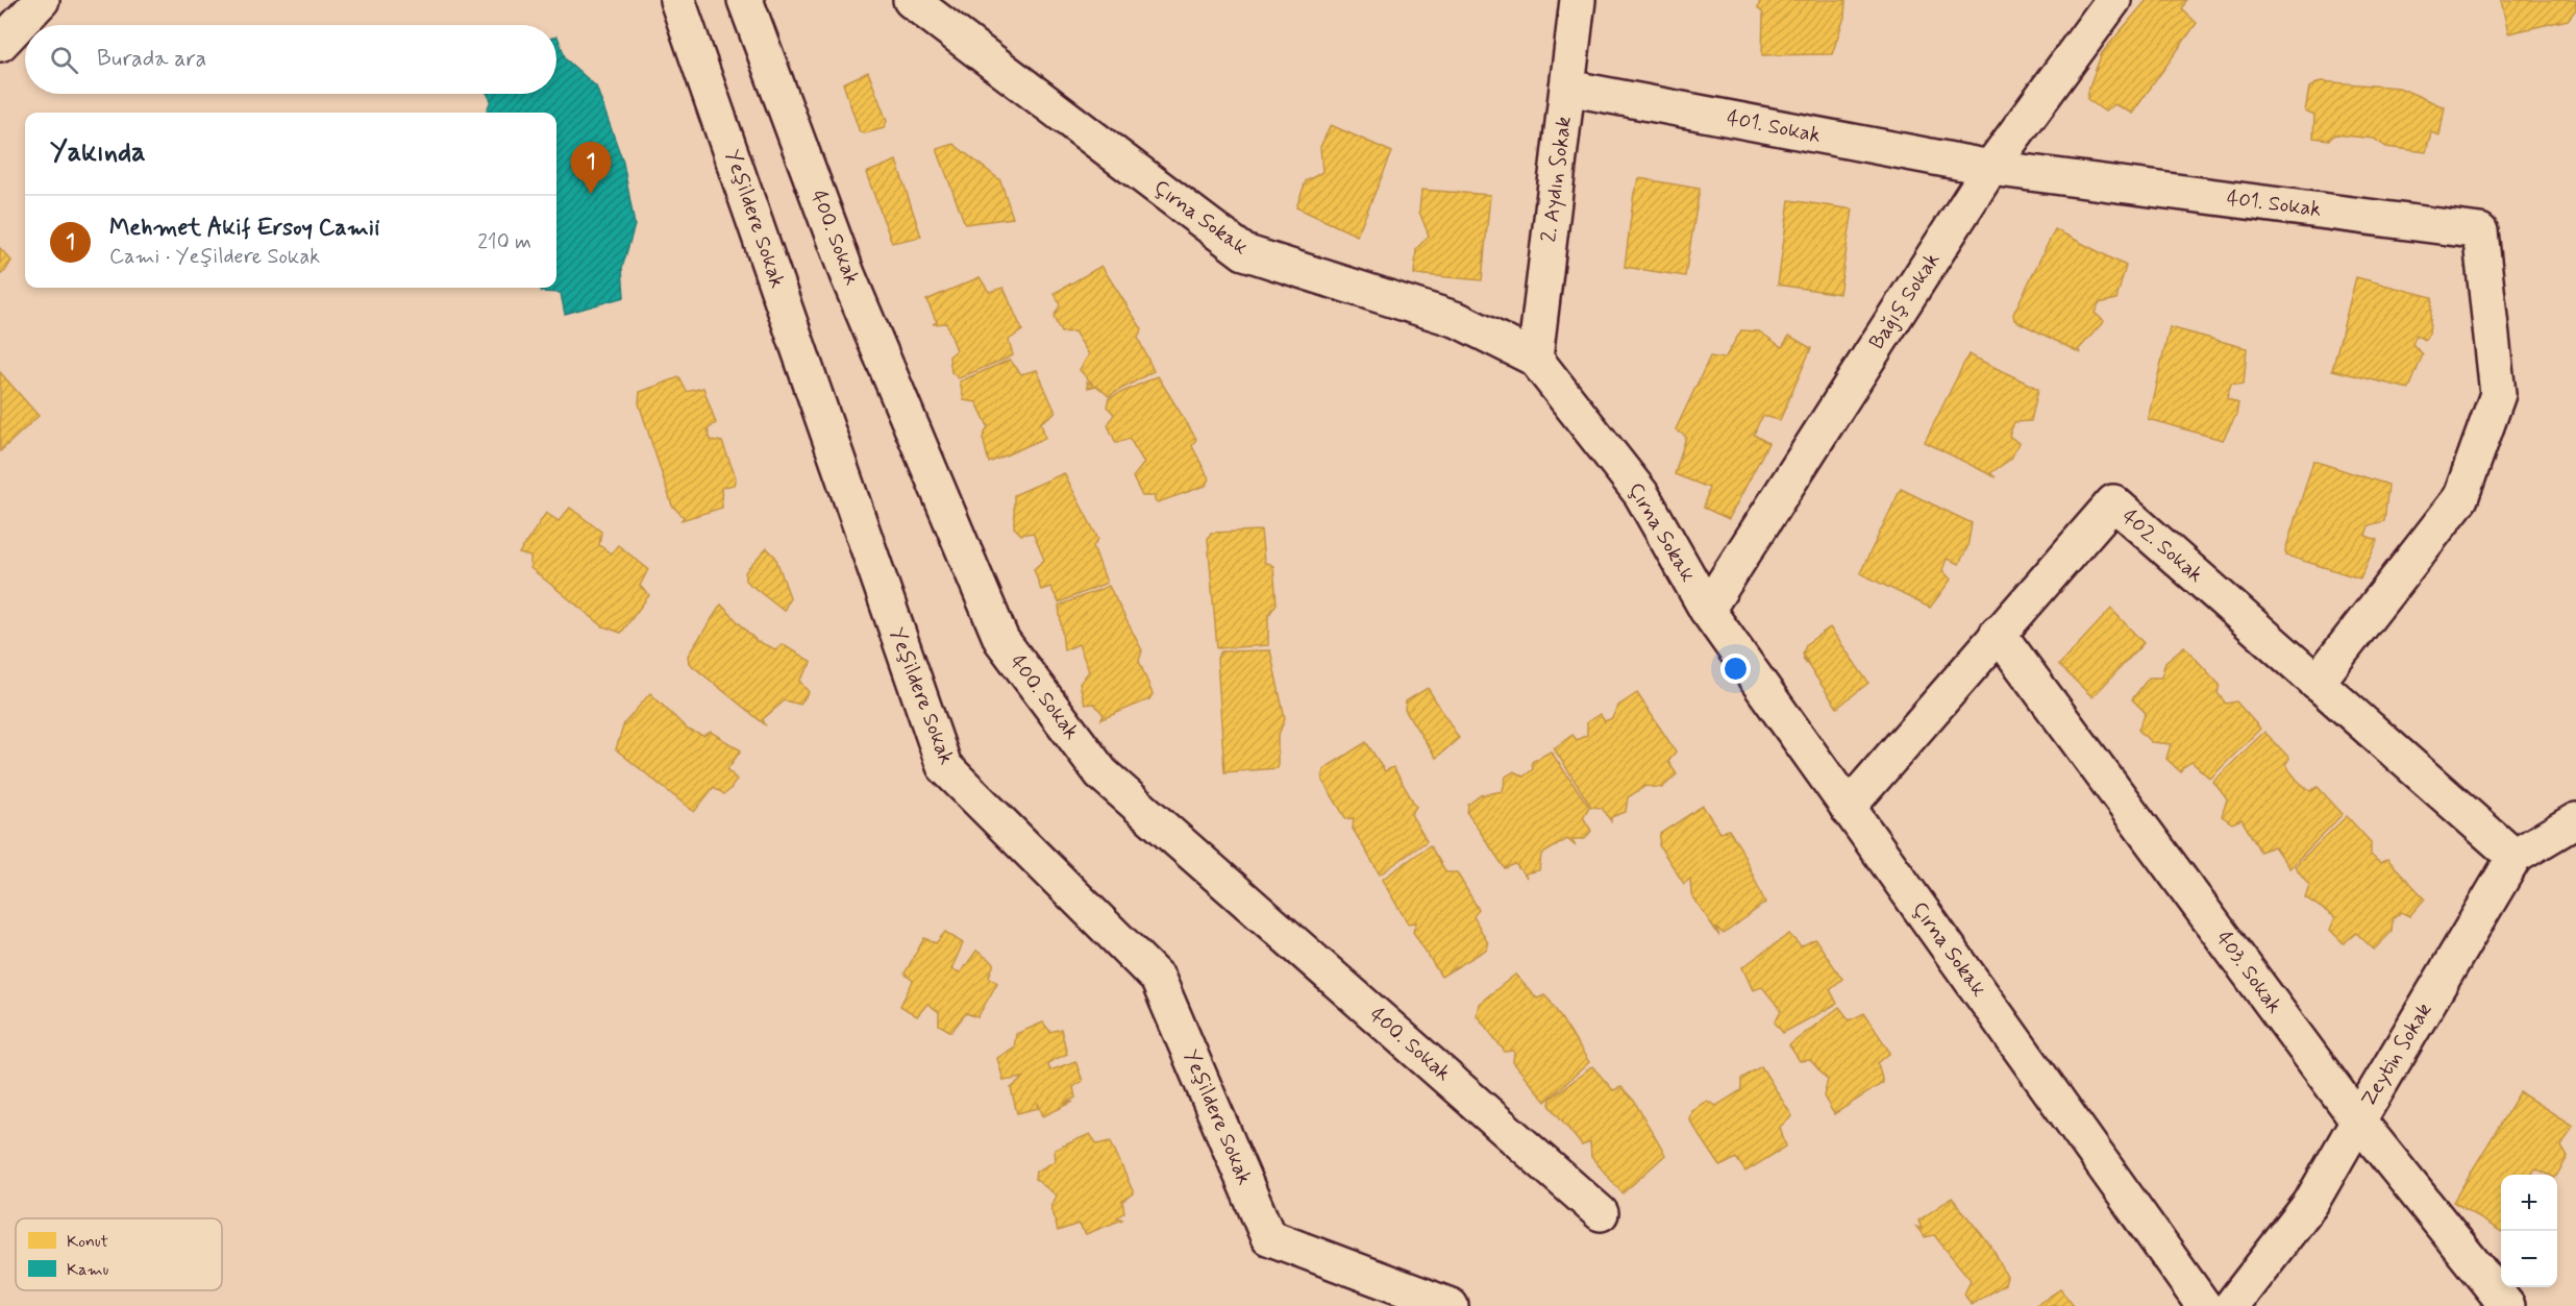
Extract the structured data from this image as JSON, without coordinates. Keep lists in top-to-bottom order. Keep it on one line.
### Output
{"streets":{"street":["401. Sokak","2. Aydın Sokak","Çırna Sokak","Yeşildere Sokak","400. Sokak","Bağış Sokak","402. Sokak","403. Sokak","Zeytin Sokak"]},"crossings":[["401. Sokak","2. Aydın Sokak"],["401. Sokak","Bağış Sokak"],["401. Sokak","402. Sokak"],["2. Aydın Sokak","Çırna Sokak"],["Çırna Sokak","Bağış Sokak"],["Çırna Sokak","402. Sokak"],["402. Sokak","403. Sokak"],["402. Sokak","Zeytin Sokak"],["403. Sokak","Zeytin Sokak"]],"legend":["Konut","Kamu"],"page":{"search":"Burada ara","heading":"Yakında","pins":"1","list":[{"mark":"1","name":"Mehmet Akif Ersoy Camii","note":"Cami · Yeşildere Sokak","value":"210 m"}],"map_buttons":["+","−"]}}
